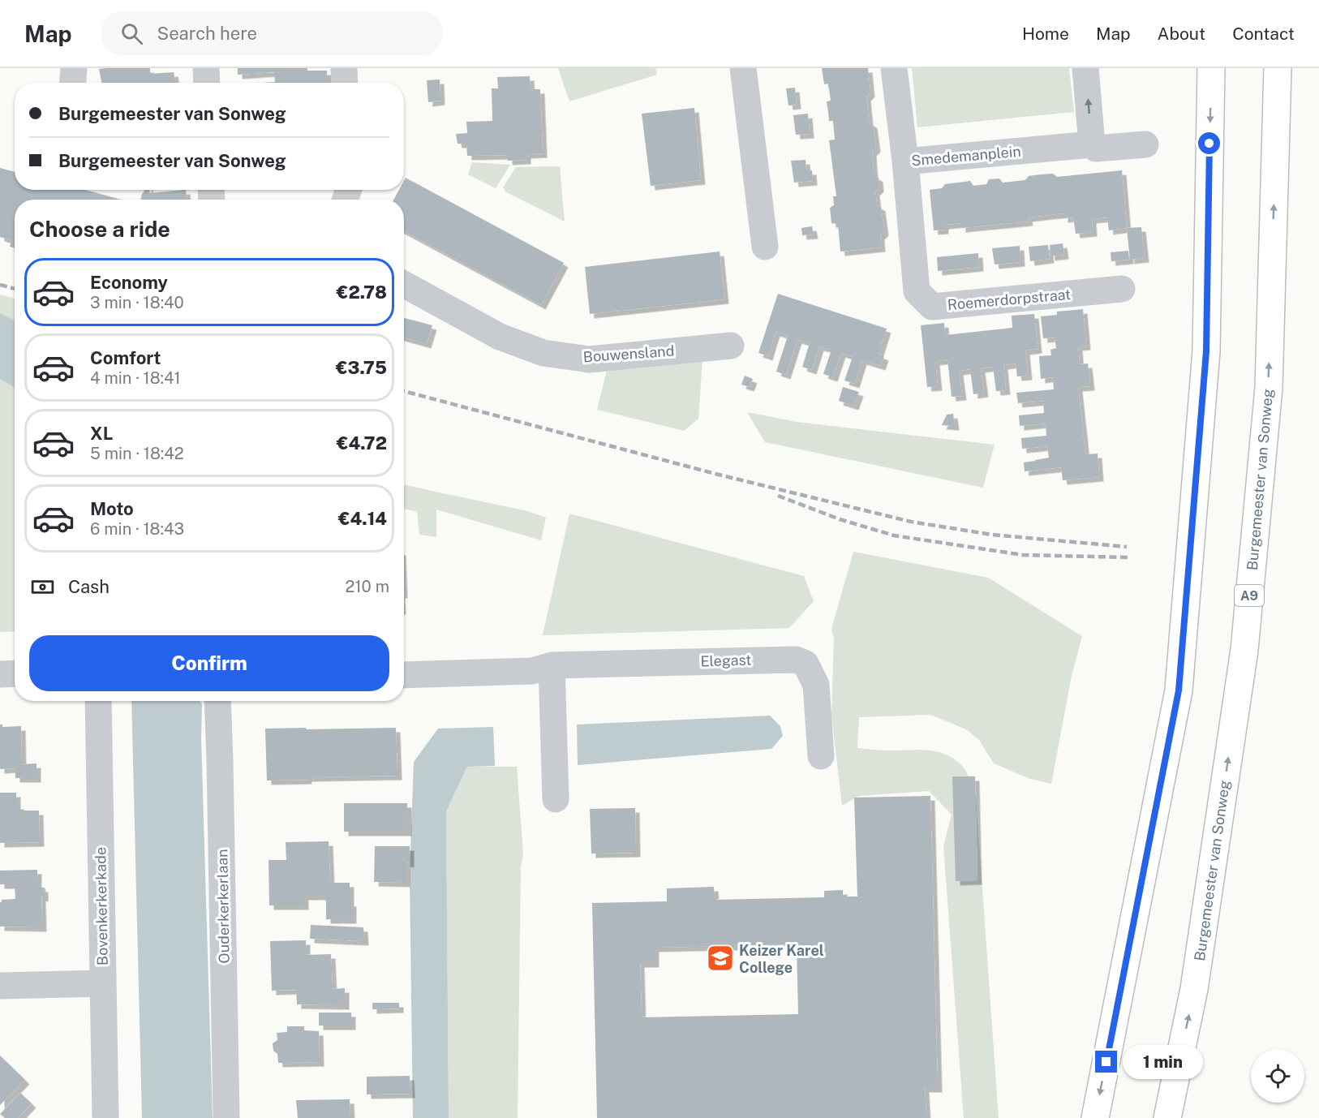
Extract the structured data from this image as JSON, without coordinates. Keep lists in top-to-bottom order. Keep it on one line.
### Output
{"streets":{"highway":["Burgemeester van Sonweg","A9"],"street":["Smedemanplein","Roemerdorpstraat","Bouwensland","Elegast","Bovenkerkerkade","Ouderkerkerlaan"]},"crossings":[["Smedemanplein","Roemerdorpstraat"]],"places":{"school or university":["Keizer Karel College"]},"page":{"header":"Map","search":"Search here","nav":["Home","Map","About","Contact"],"banner":["Burgemeester van Sonweg","Burgemeester van Sonweg"],"heading":"Choose a ride","list":[{"name":"Economy","note":"3 min · 18:40","value":"€2.78"},{"name":"Comfort","note":"4 min · 18:41","value":"€3.75"},{"name":"XL","note":"5 min · 18:42","value":"€4.72"},{"name":"Moto","note":"6 min · 18:43","value":"€4.14"}],"pay":["Cash","210 m"],"buttons":"Confirm","bubble":"1 min"}}
